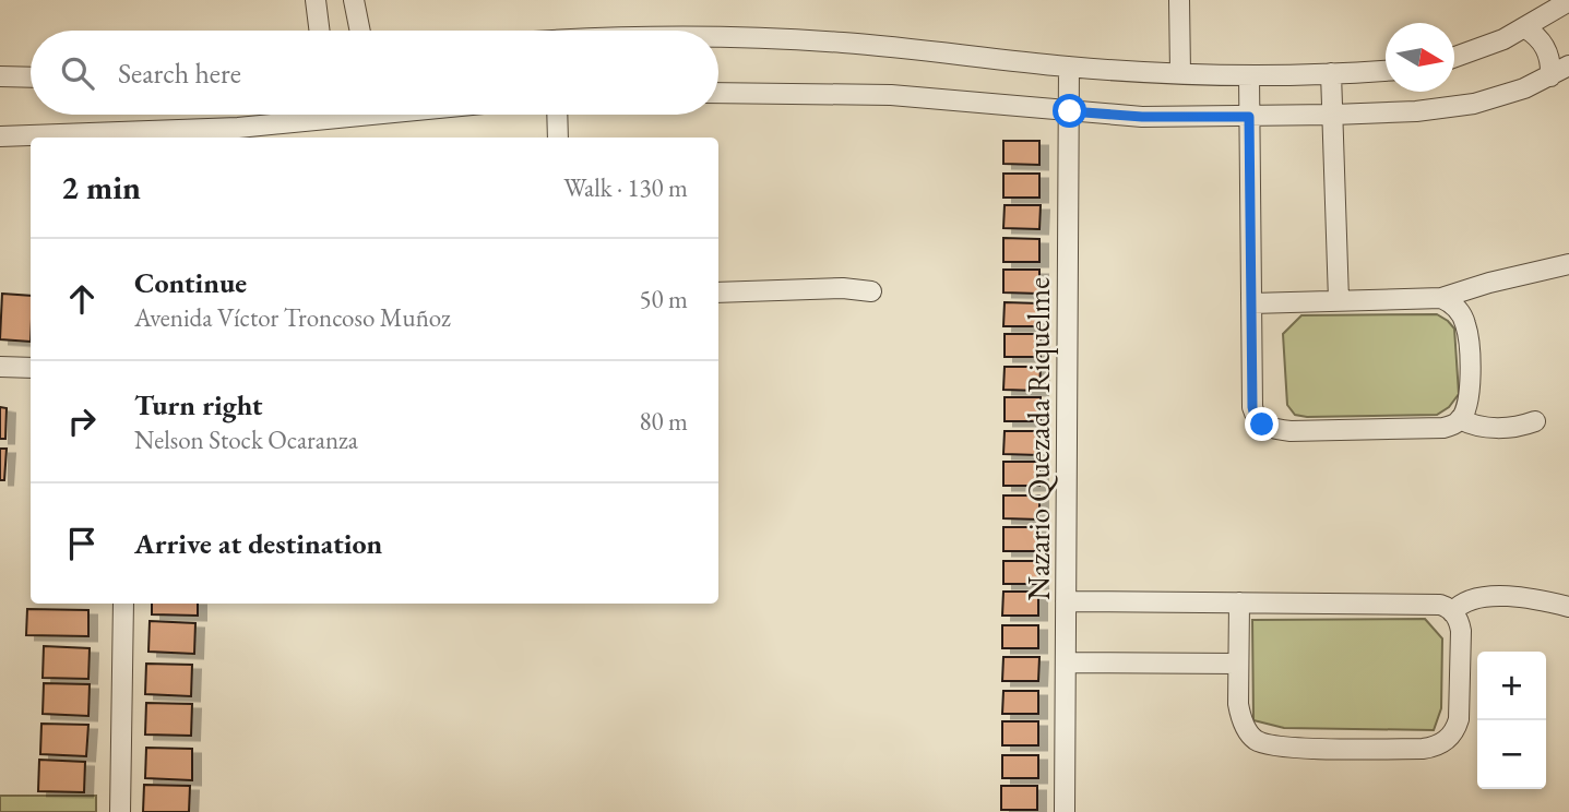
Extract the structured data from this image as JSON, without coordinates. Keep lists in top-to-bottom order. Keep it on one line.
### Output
{"streets":{"street":["Nazario Quezada Riquelme"]},"north":"right","page":{"search":"Search here","heading":["2 min","Walk · 130 m"],"list":[["Continue","Avenida Víctor Troncoso Muñoz","50 m"],["Turn right","Nelson Stock Ocaranza","80 m"],"Arrive at destination"],"map_buttons":["+","−"]}}
